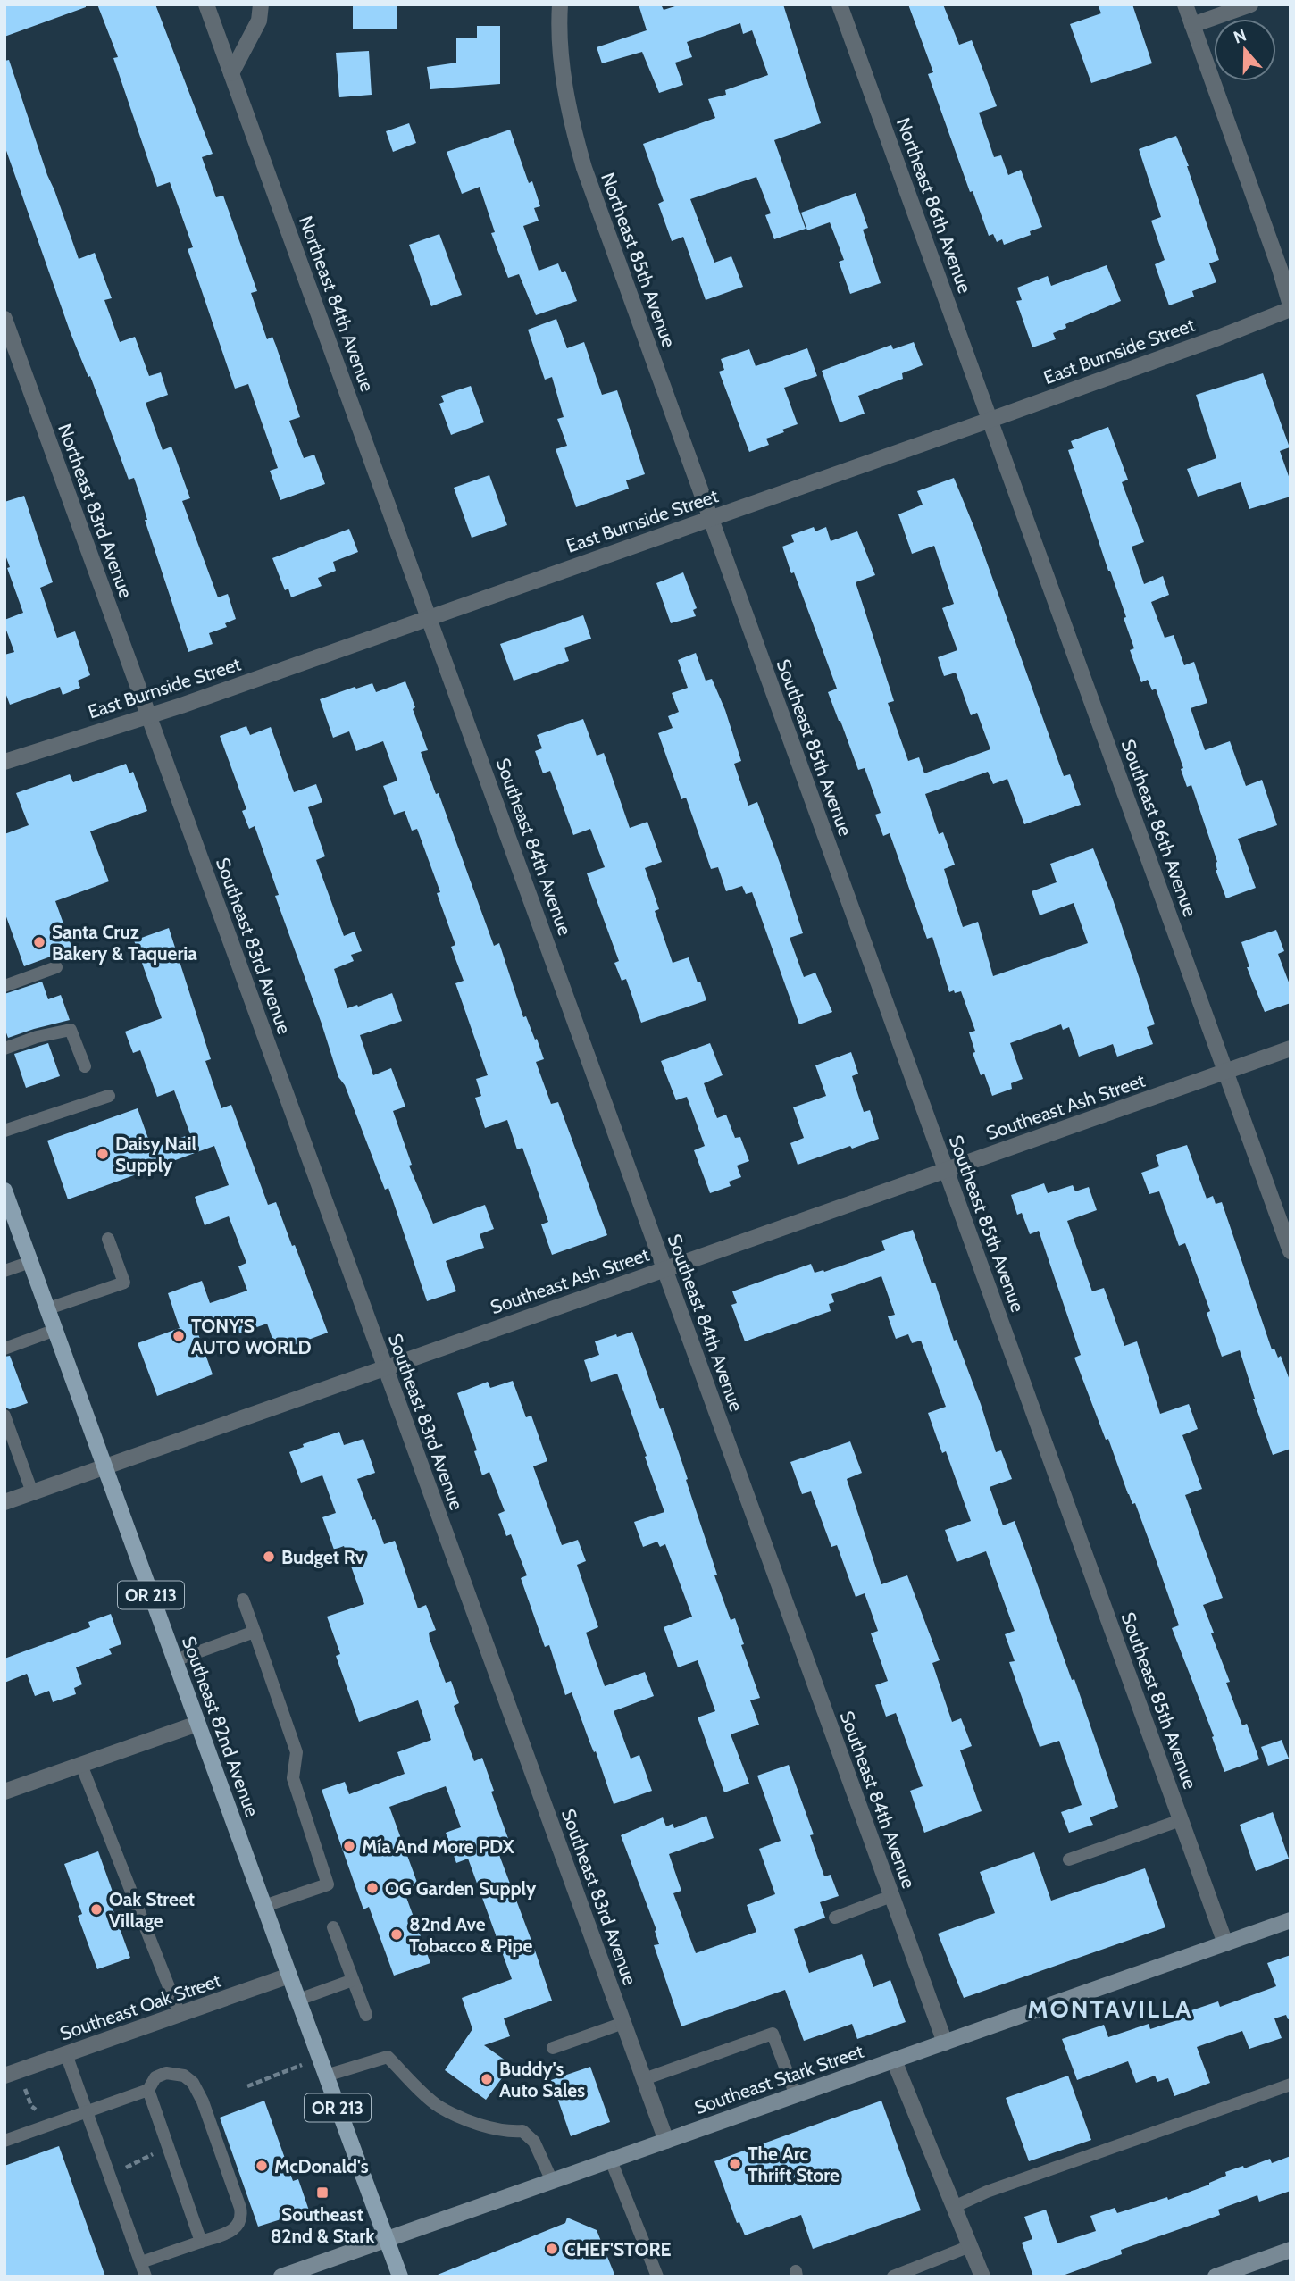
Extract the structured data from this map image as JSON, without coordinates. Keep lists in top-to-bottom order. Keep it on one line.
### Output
{"streets":{"main road":["OR 213","Southeast 82nd Avenue","Southeast Stark Street"],"street":["Northeast 86th Avenue","Northeast 85th Avenue","Northeast 84th Avenue","East Burnside Street","Northeast 83rd Avenue","Southeast 85th Avenue","Southeast 86th Avenue","Southeast 84th Avenue","Southeast 83rd Avenue","Southeast Ash Street","Southeast Oak Street"]},"crossings":[["Northeast 86th Avenue","East Burnside Street"],["Northeast 86th Avenue","Southeast 86th Avenue"],["Northeast 85th Avenue","East Burnside Street"],["Northeast 85th Avenue","Southeast 85th Avenue"],["Northeast 84th Avenue","East Burnside Street"],["Northeast 84th Avenue","Southeast 84th Avenue"],["East Burnside Street","Northeast 83rd Avenue"],["East Burnside Street","Southeast 85th Avenue"],["East Burnside Street","Southeast 86th Avenue"],["East Burnside Street","Southeast 84th Avenue"],["East Burnside Street","Southeast 83rd Avenue"],["Northeast 83rd Avenue","Southeast 83rd Avenue"],["Southeast 85th Avenue","Southeast Ash Street"],["Southeast 85th Avenue","Southeast Stark Street"],["Southeast 86th Avenue","Southeast Ash Street"],["Southeast 84th Avenue","Southeast Ash Street"],["Southeast 84th Avenue","Southeast Stark Street"],["Southeast 83rd Avenue","Southeast Ash Street"],["Southeast 83rd Avenue","Southeast Stark Street"],["Southeast Ash Street","Southeast 82nd Avenue"],["Southeast 82nd Avenue","Southeast Oak Street"],["Southeast 82nd Avenue","Southeast Stark Street"]],"districts":["MONTAVILLA"],"places":{"other":["Santa Cruz Bakery & Taqueria","Daisy Nail Supply","TONY'S AUTO WORLD","Budget Rv","Mía And More PDX","OG Garden Supply","Oak Street Village","82nd Ave Tobacco & Pipe","Buddy's Auto Sales","The Arc Thrift Store","McDonald's","CHEF'STORE"],"transit":["Southeast 82nd & Stark"]},"north":"top"}
